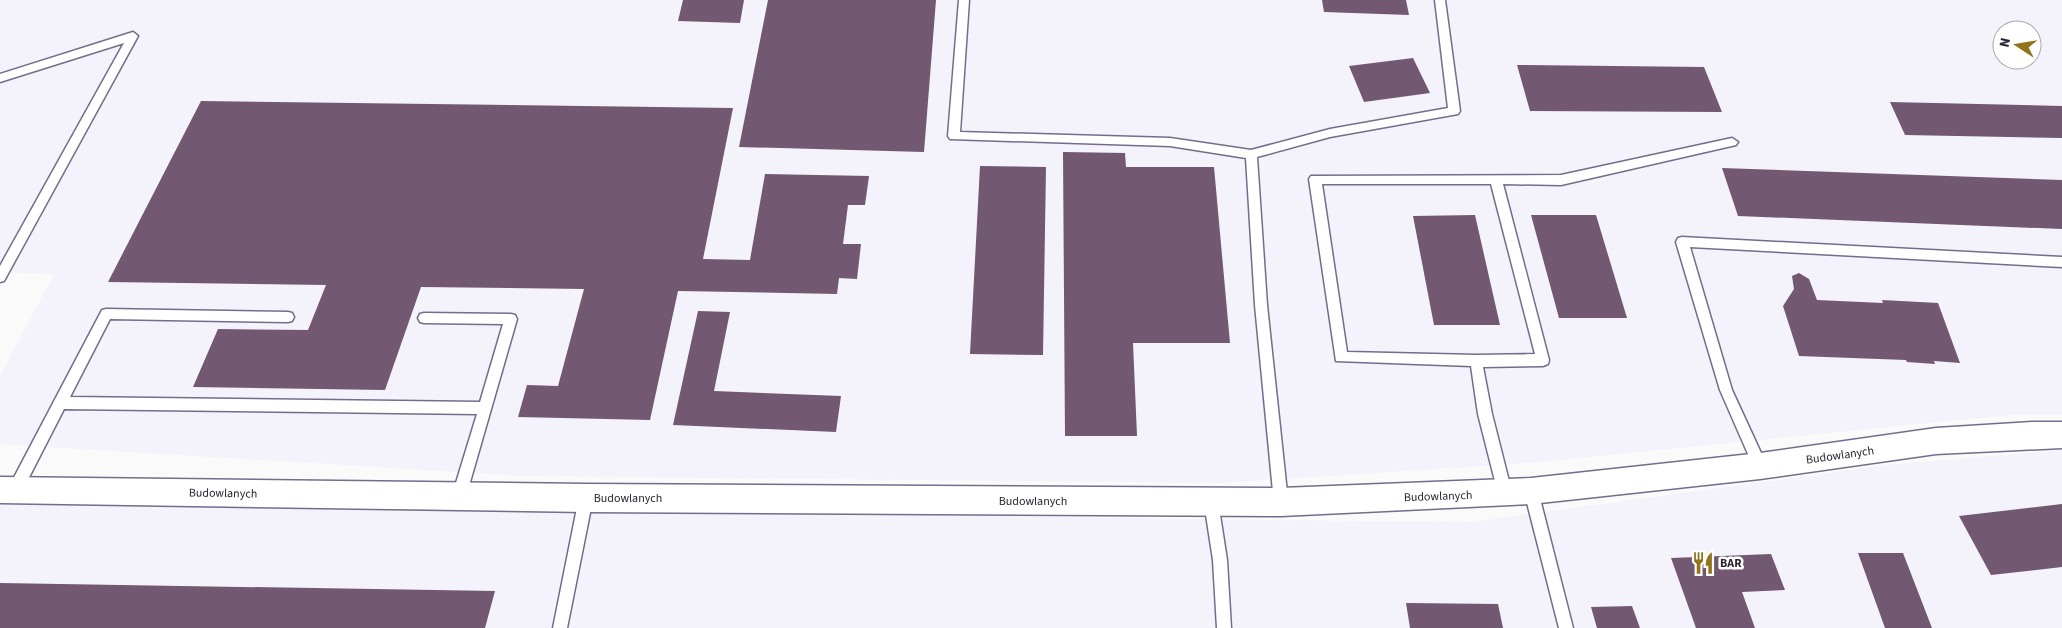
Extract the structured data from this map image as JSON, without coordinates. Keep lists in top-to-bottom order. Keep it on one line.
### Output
{"streets":{"street":["Budowlanych"]},"places":{"restaurant":["BAR"]},"north":"left"}
